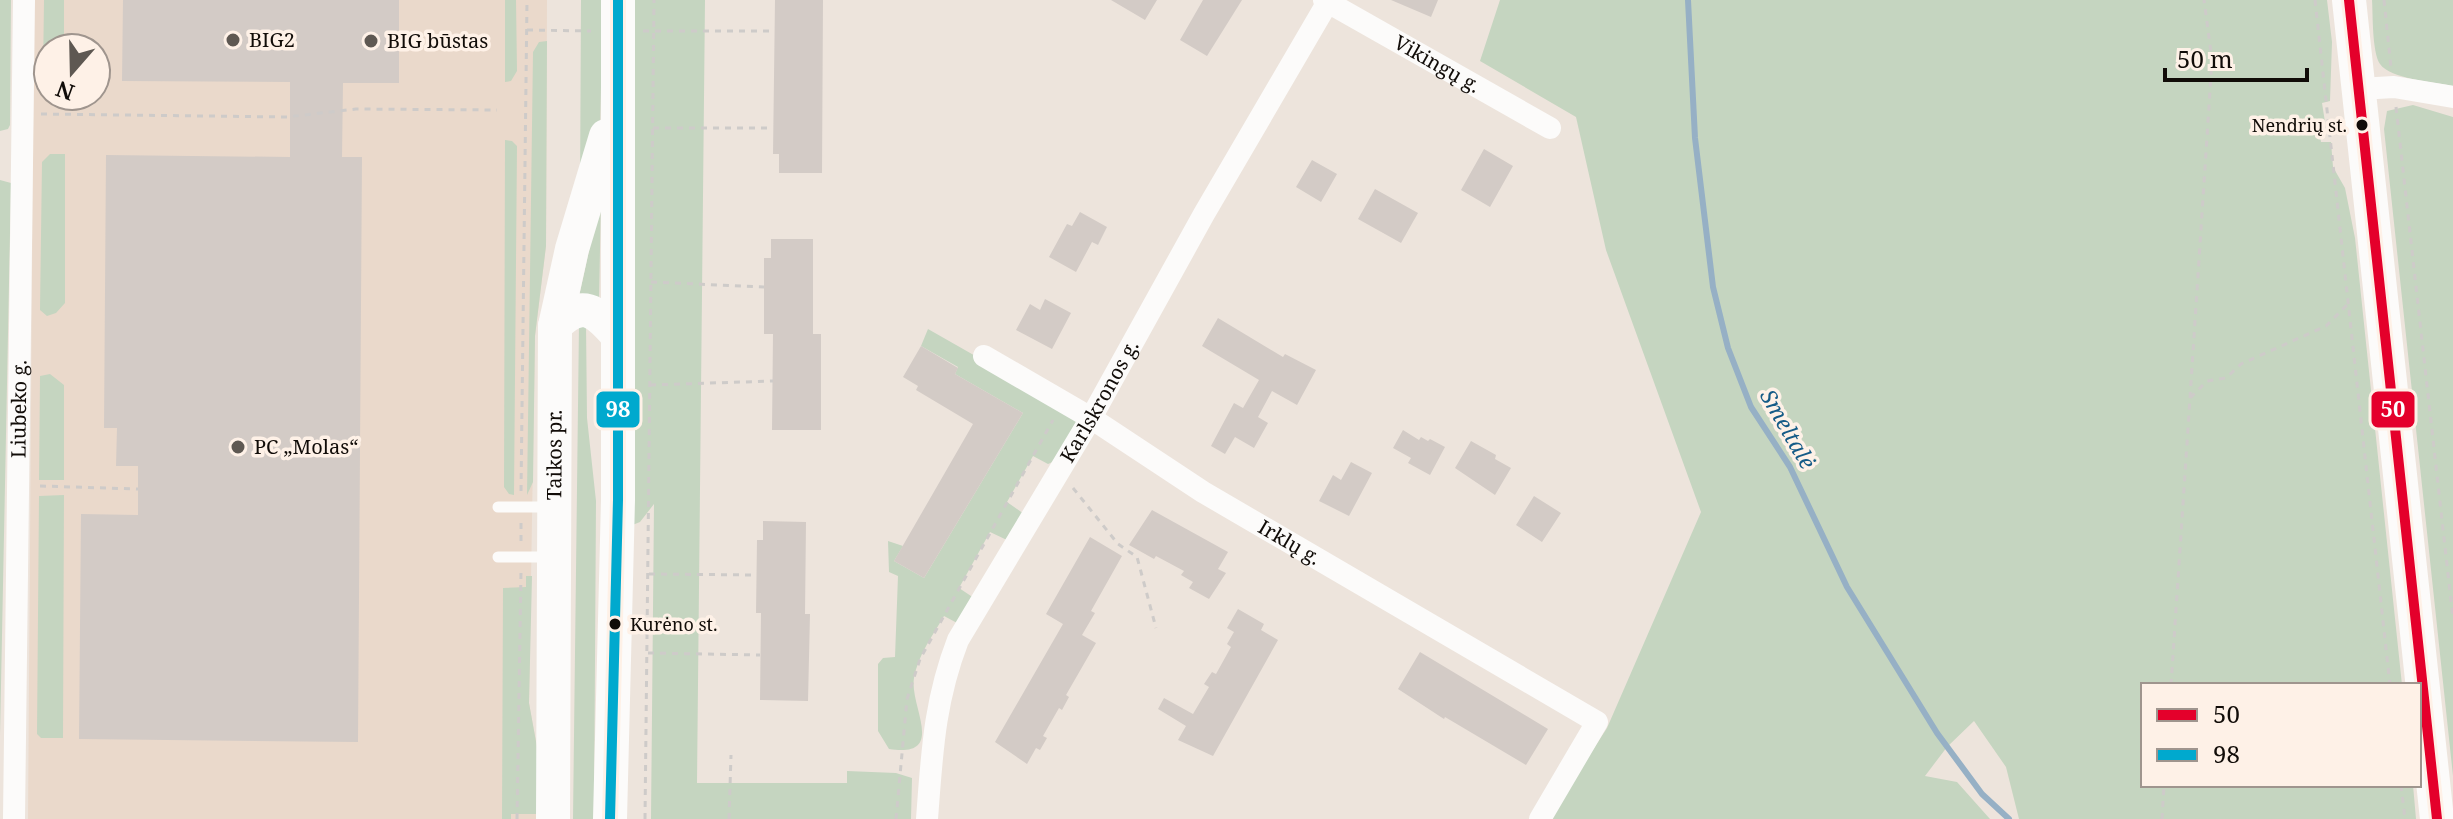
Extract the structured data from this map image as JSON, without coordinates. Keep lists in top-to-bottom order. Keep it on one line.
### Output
{"streets":{"main road":["Taikos pr."],"street":["Vikingų g.","Karlskronos g.","Liubeko g.","Irklų g."]},"crossings":[["Vikingų g.","Karlskronos g."],["Karlskronos g.","Irklų g."]],"water":["Smeltalė"],"places":["BIG2","BIG būstas","Nendrių st.","PC „Molas“","Kurėno st."],"lines":["transit line 50","transit line 98"],"legend":["50","98"],"scale_bar":"50 m","north":"bottom"}
